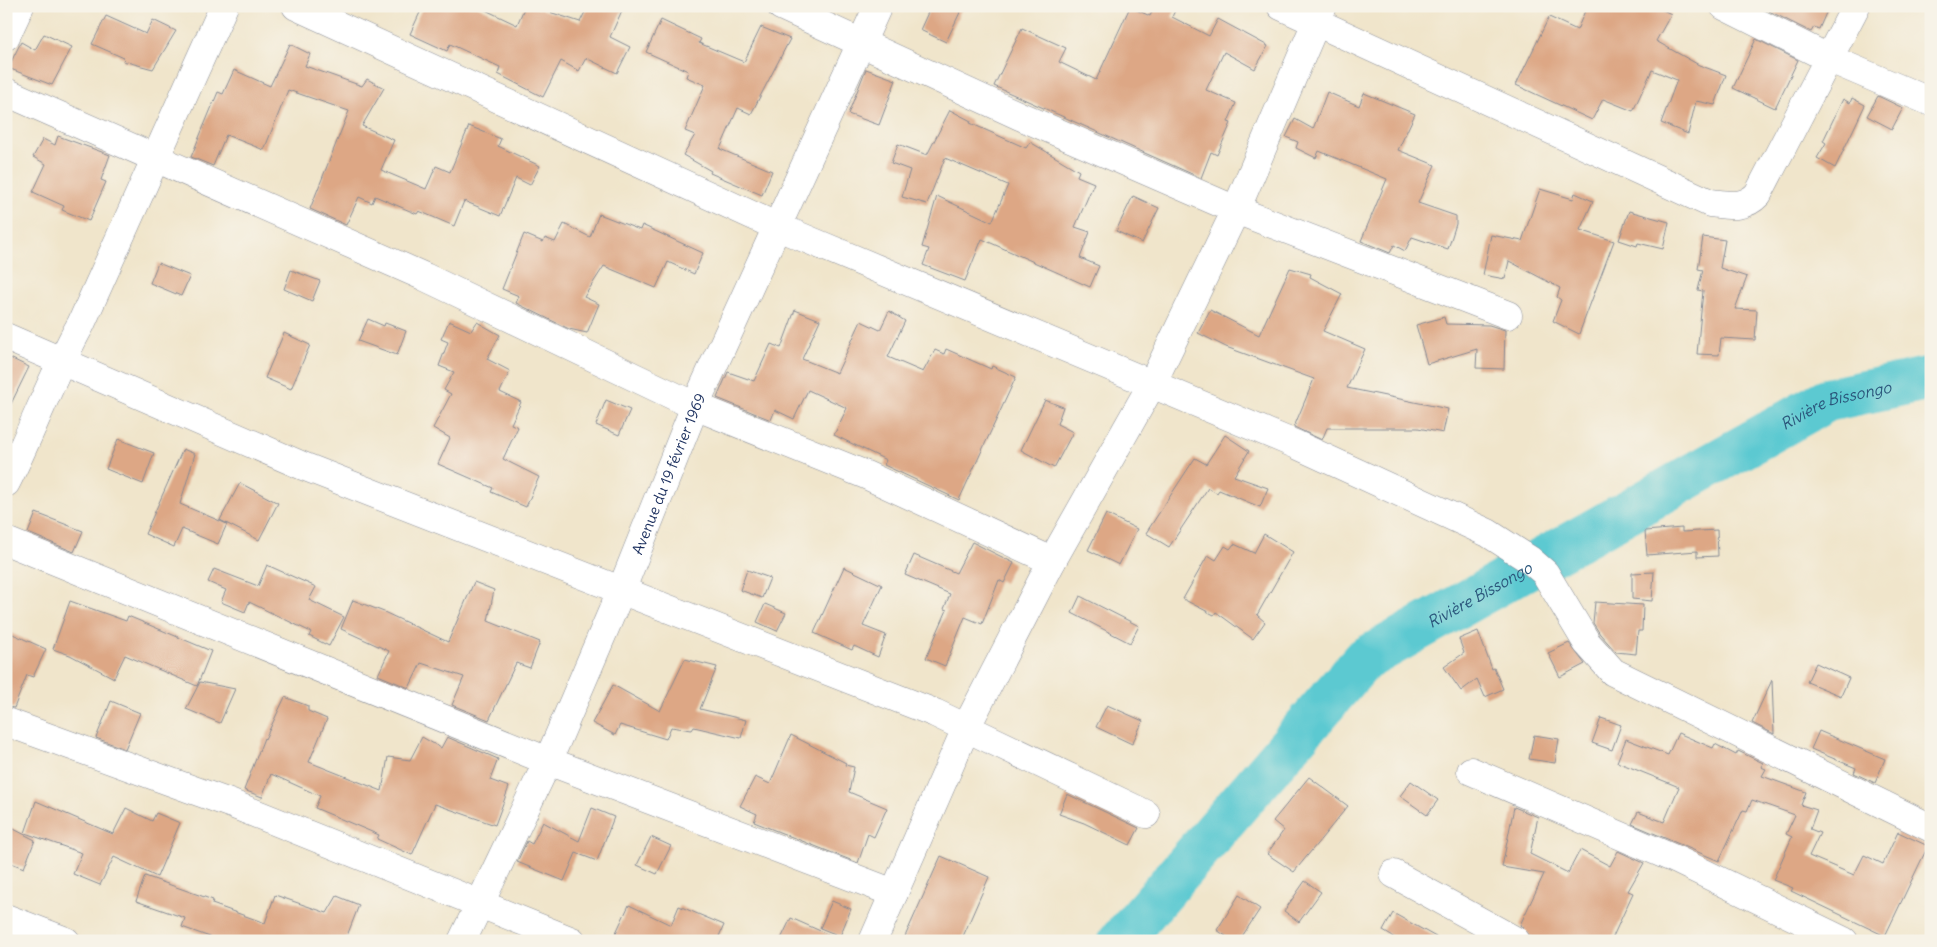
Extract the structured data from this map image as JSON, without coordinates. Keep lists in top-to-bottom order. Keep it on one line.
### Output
{"streets":{"street":["Avenue du 19 février 1969"]},"water":["Rivière Bissongo"]}
